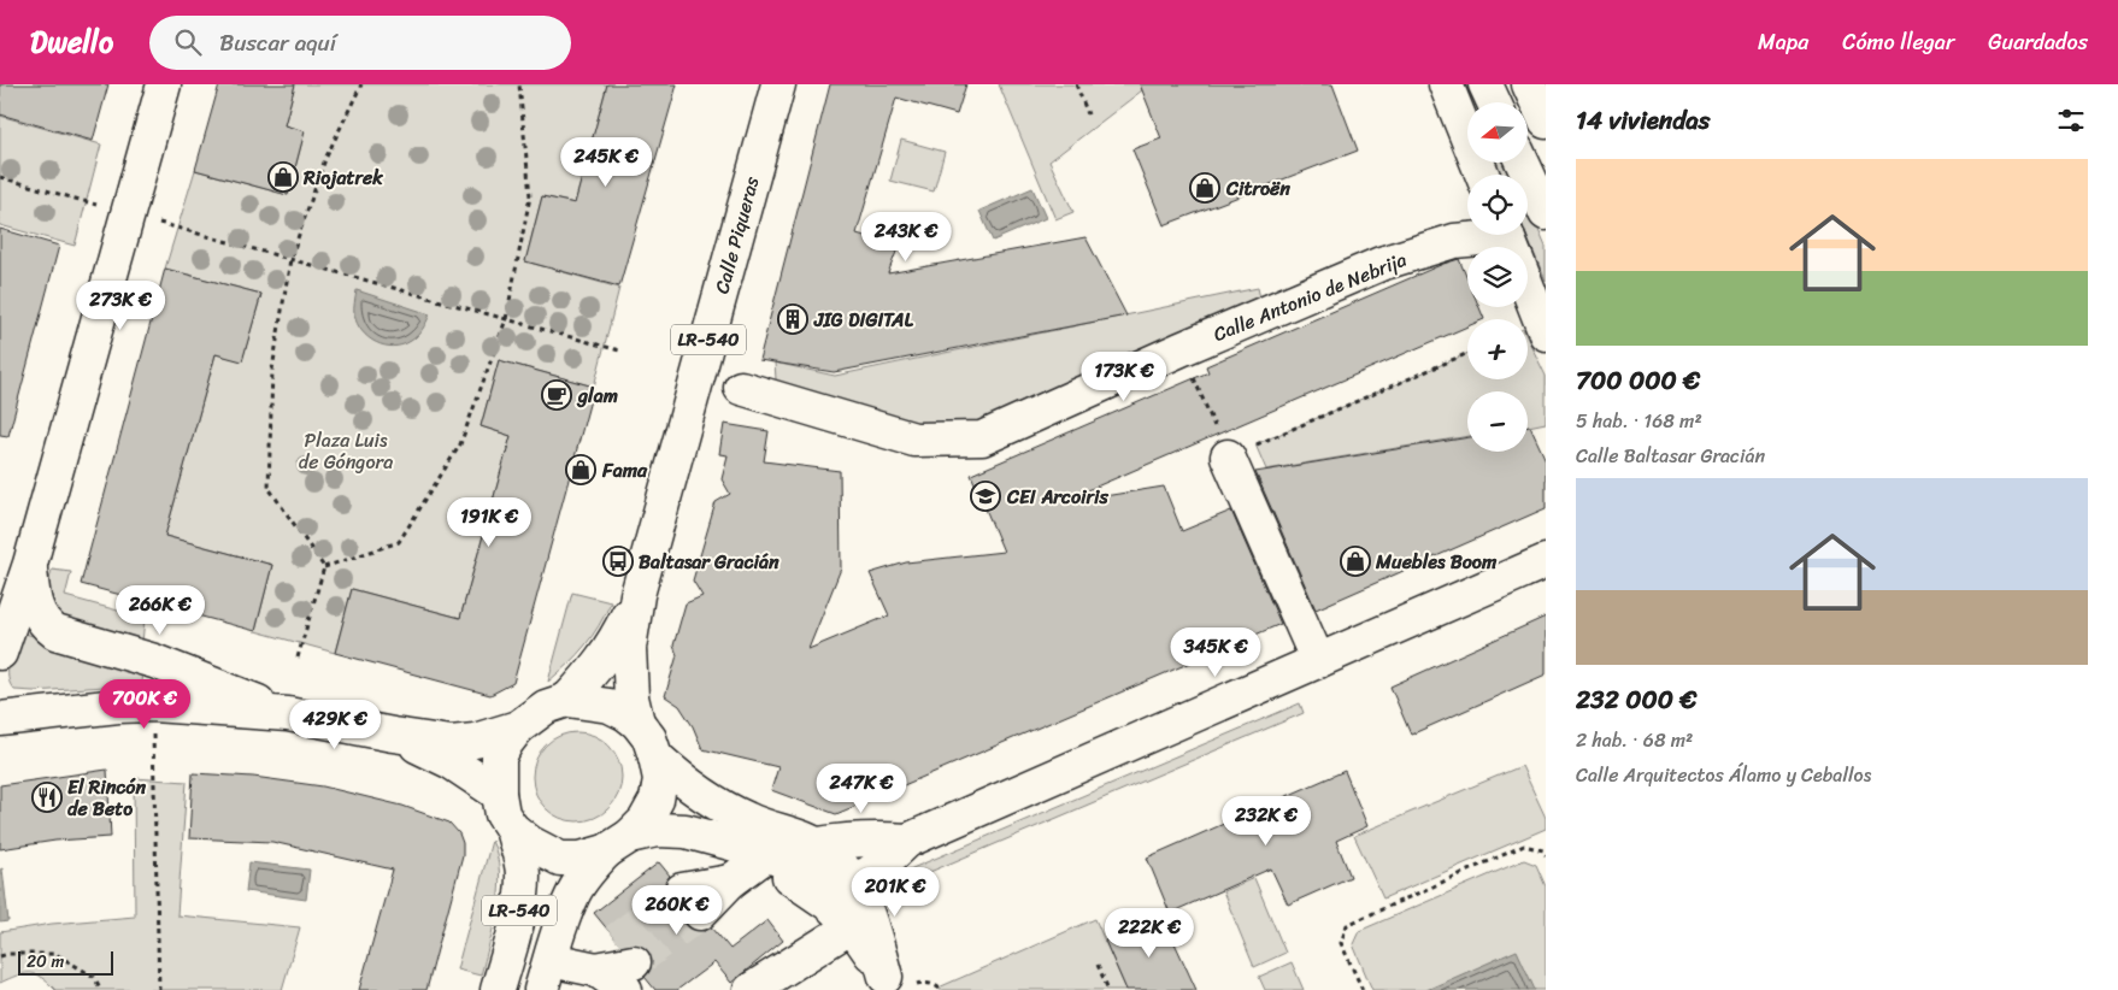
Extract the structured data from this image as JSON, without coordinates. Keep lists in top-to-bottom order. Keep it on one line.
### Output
{"streets":{"main road":["Calle Piqueras","Calle Antonio de Nebrija","LR-540"]},"crossings":[["Calle Piqueras","LR-540"]],"parks":["Plaza Luis de Góngora"],"places":{"shop":["Riojatrek","Citroën","Fama","Muebles Boom"],"building":["JIG DIGITAL"],"cafe":["glam"],"school or university":["CEI Arcoiris"],"bus stop":["Baltasar Gracián"],"restaurant":["El Rincón de Beto"]},"scale_bar":"20 m","north":"left","page":{"header":"Dwello","search":"Buscar aquí","nav":["Mapa","Cómo llegar","Guardados"],"heading":"14 viviendas","map_buttons":["+","−"],"price":["245K €","243K €","273K €","173K €","191K €","266K €","345K €","700K €","429K €","247K €","232K €","201K €","260K €","222K €"],"list":[{"name":"700 000 €","note":"5 hab. · 168 m² · Calle Baltasar Gracián"},{"name":"232 000 €","note":"2 hab. · 68 m² · Calle Arquitectos Álamo y Ceballos"}],"scale":"20 m"}}
